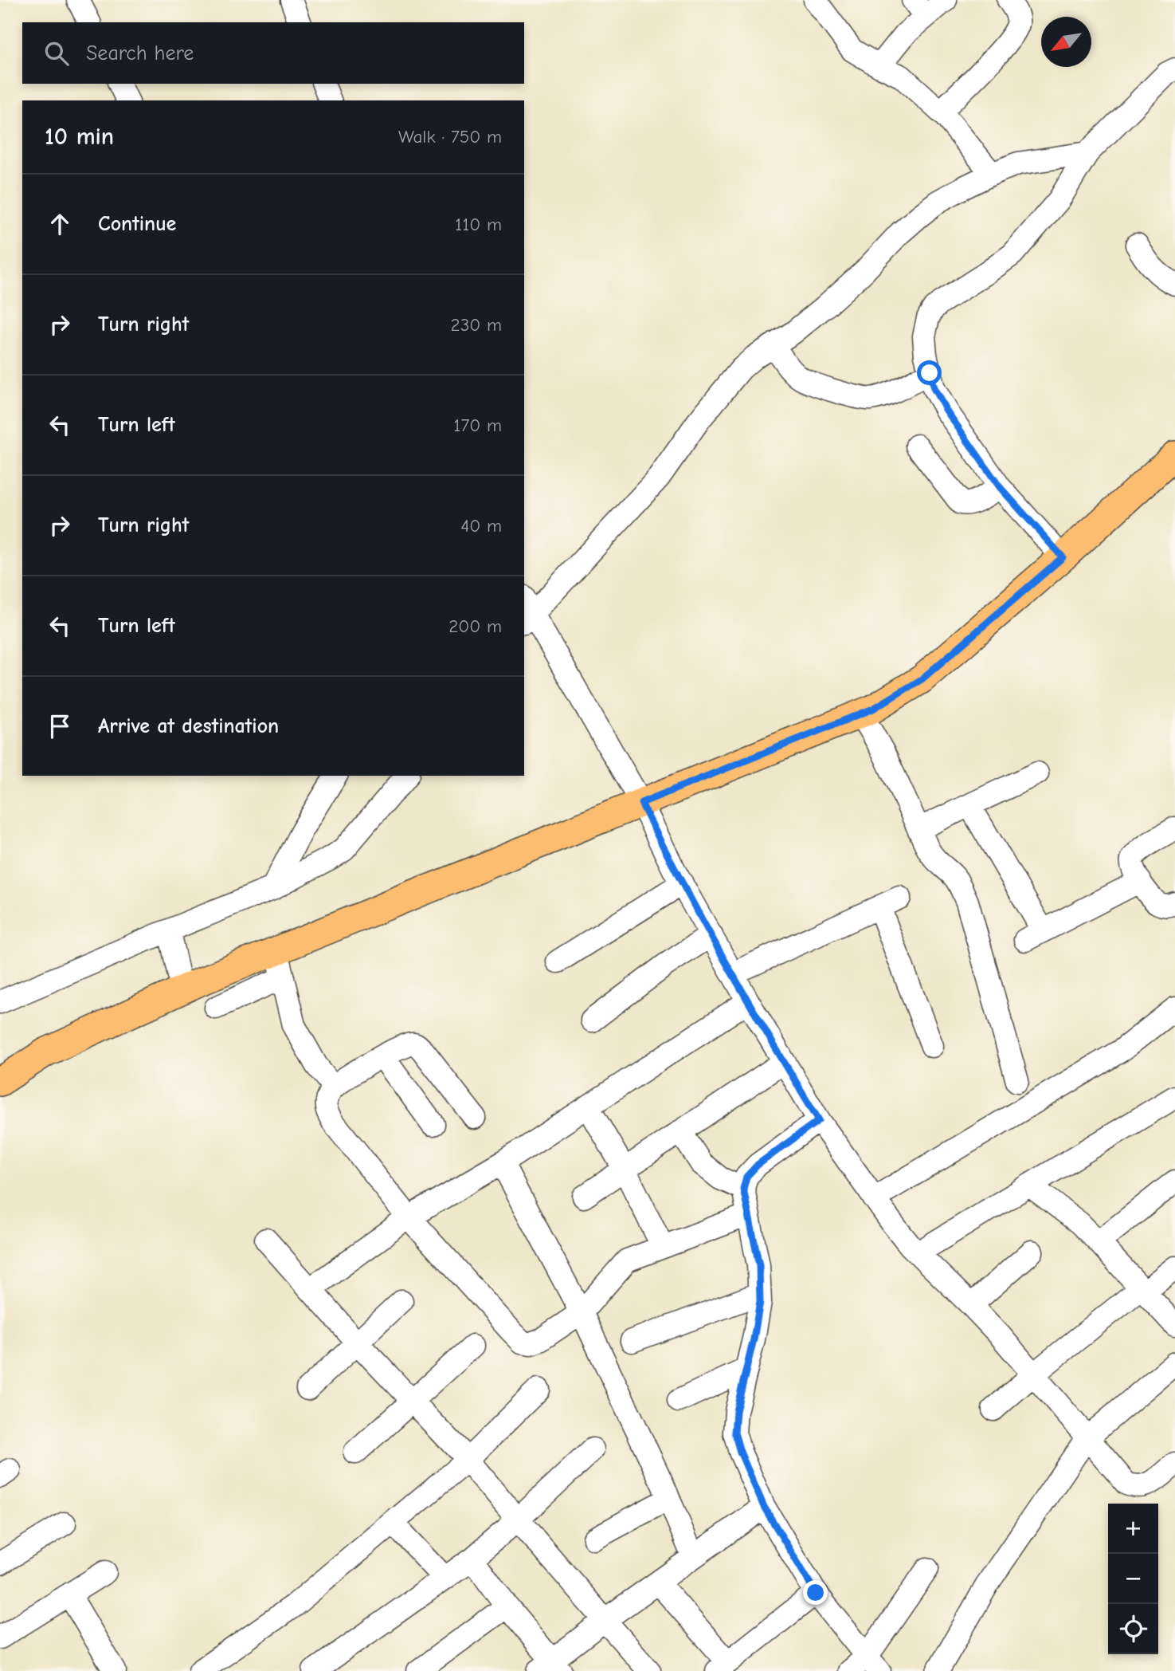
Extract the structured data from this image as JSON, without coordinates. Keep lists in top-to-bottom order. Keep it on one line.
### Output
{"north":"bottom left","page":{"search":"Search here","heading":["10 min","Walk · 750 m"],"list":[["Continue","110 m"],["Turn right","230 m"],["Turn left","170 m"],["Turn right","40 m"],["Turn left","200 m"],"Arrive at destination"],"map_buttons":["+","−"]}}
